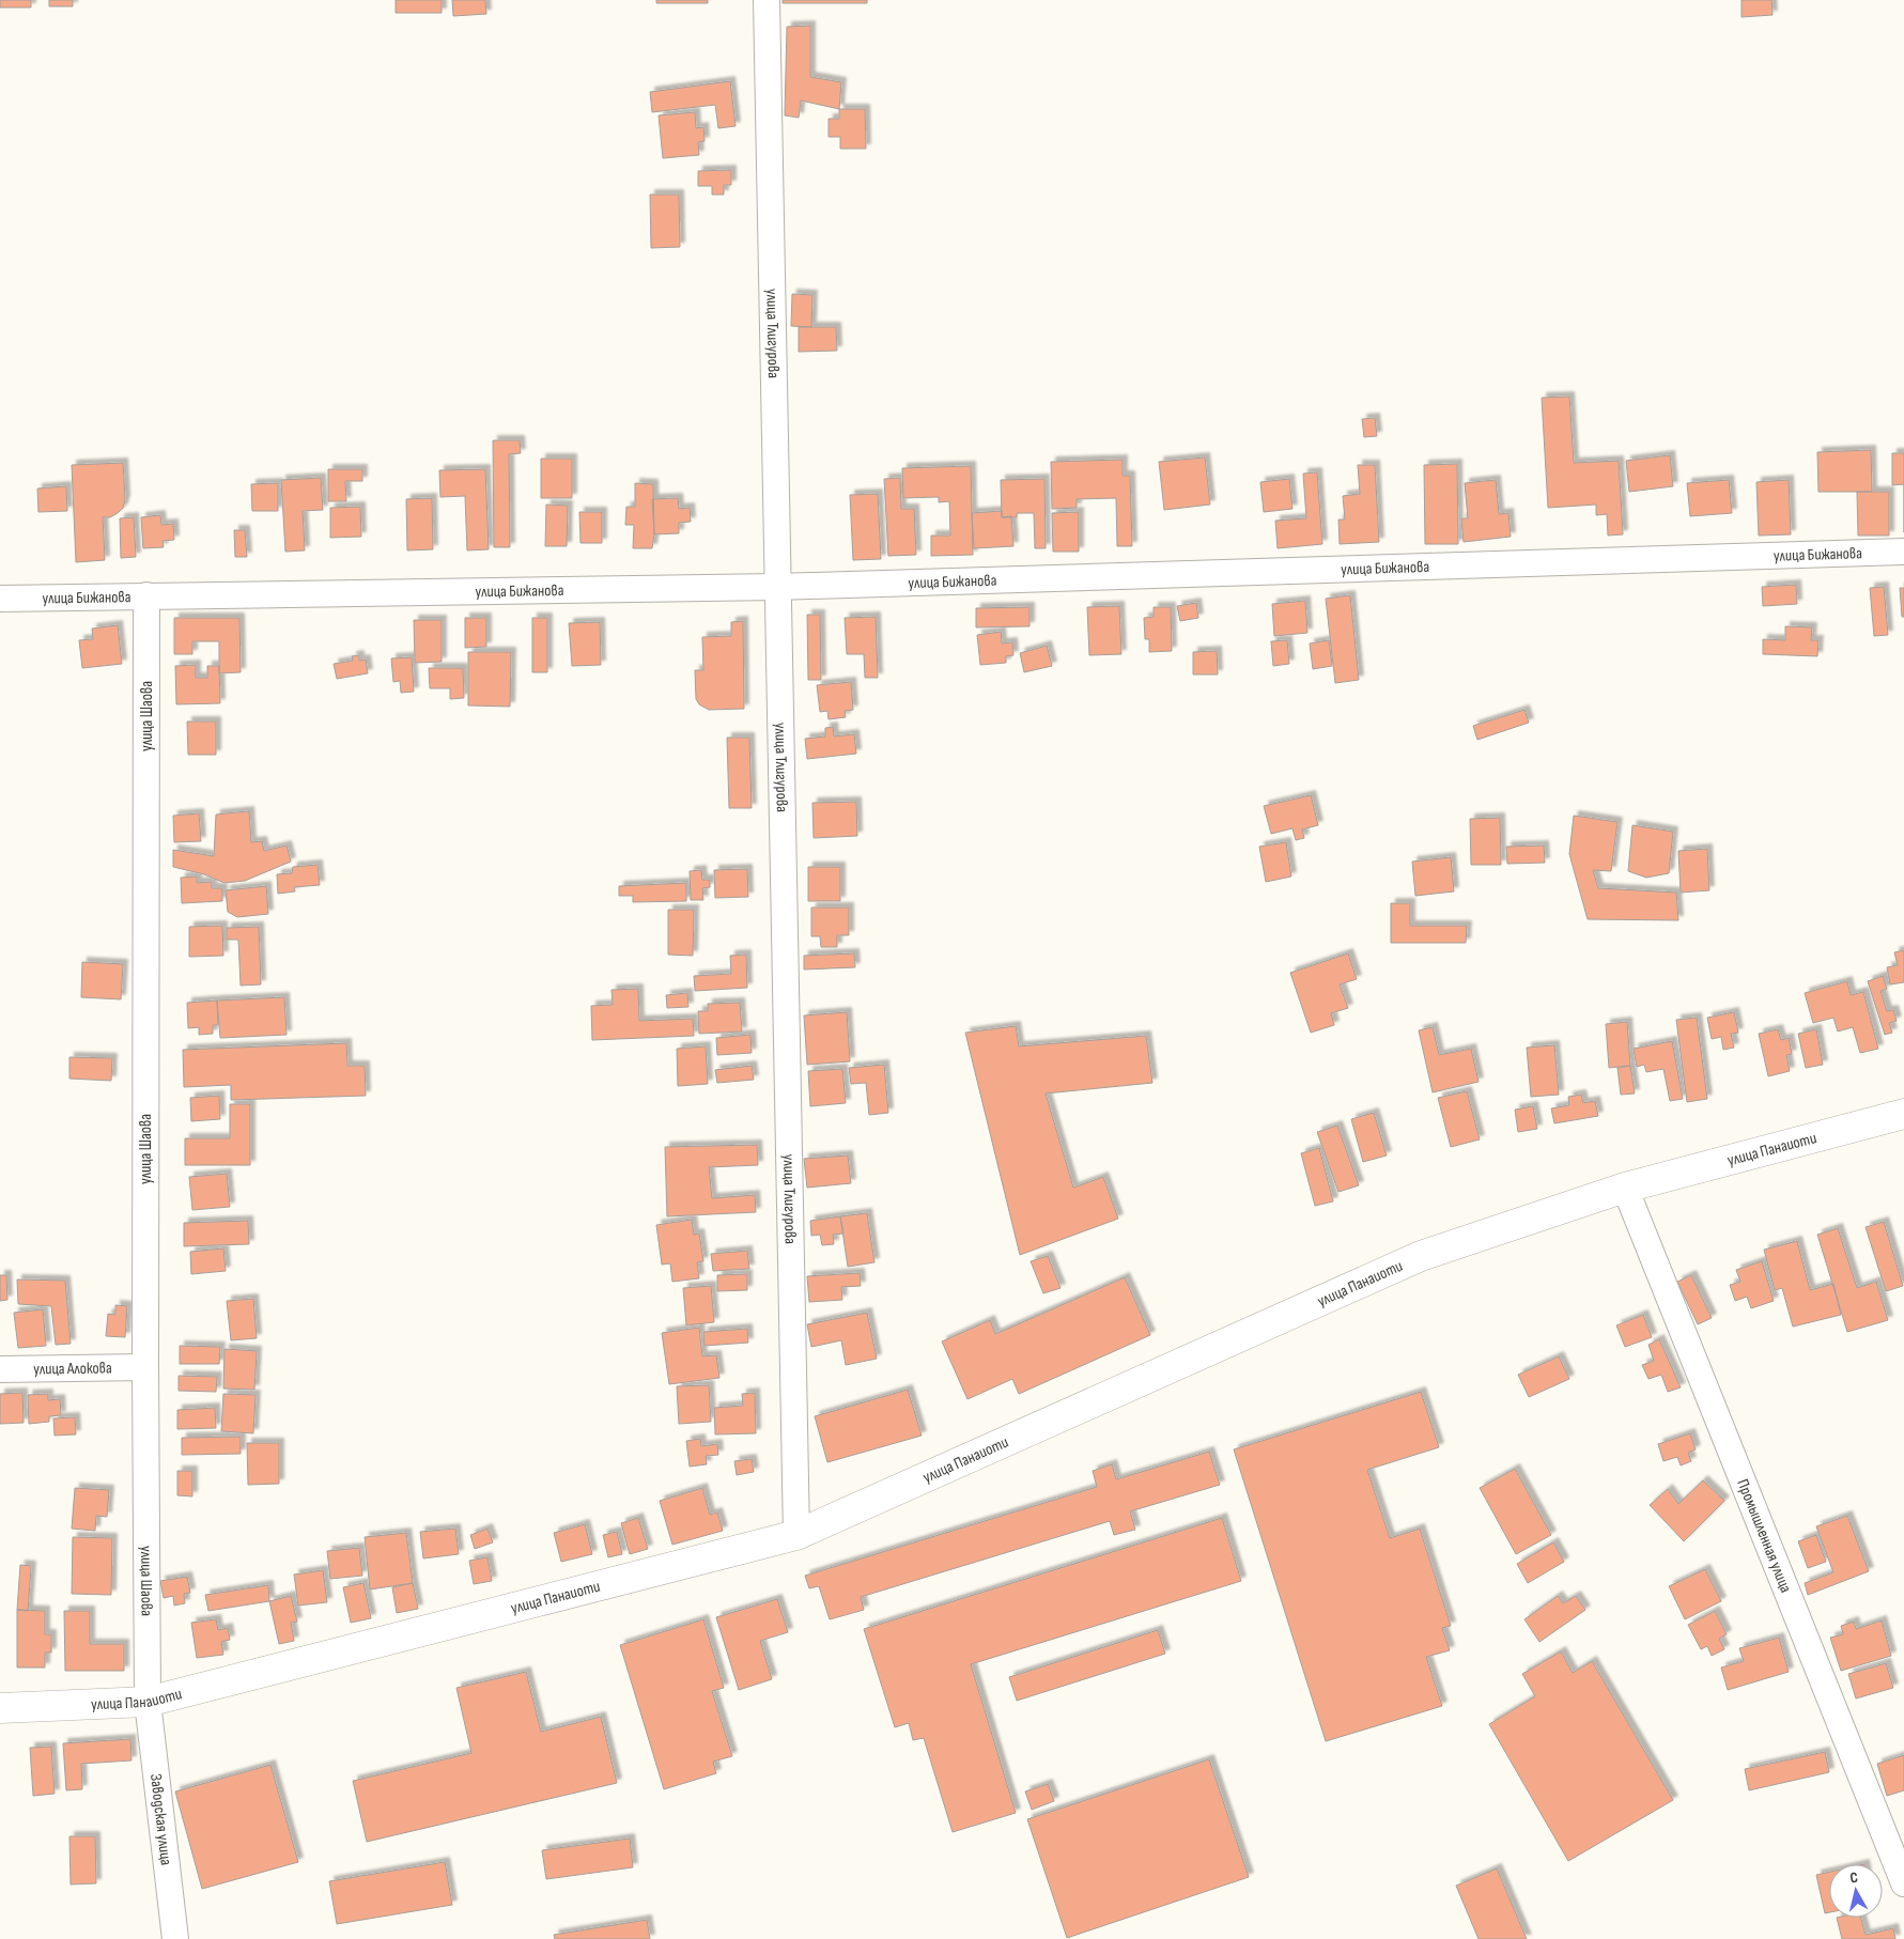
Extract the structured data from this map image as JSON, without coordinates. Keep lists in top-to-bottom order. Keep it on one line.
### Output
{"streets":{"street":["улица Тлигурова","улица Бижанова","улица Шаова","улица Панаиоти","улица Алокова","Промышленная улица","Заводская улица"]},"crossings":[["улица Тлигурова","улица Бижанова"],["улица Тлигурова","улица Панаиоти"],["улица Бижанова","улица Шаова"],["улица Шаова","улица Панаиоти"],["улица Шаова","улица Алокова"],["улица Шаова","Заводская улица"],["улица Панаиоти","Промышленная улица"],["улица Панаиоти","Заводская улица"]],"north":"top"}
